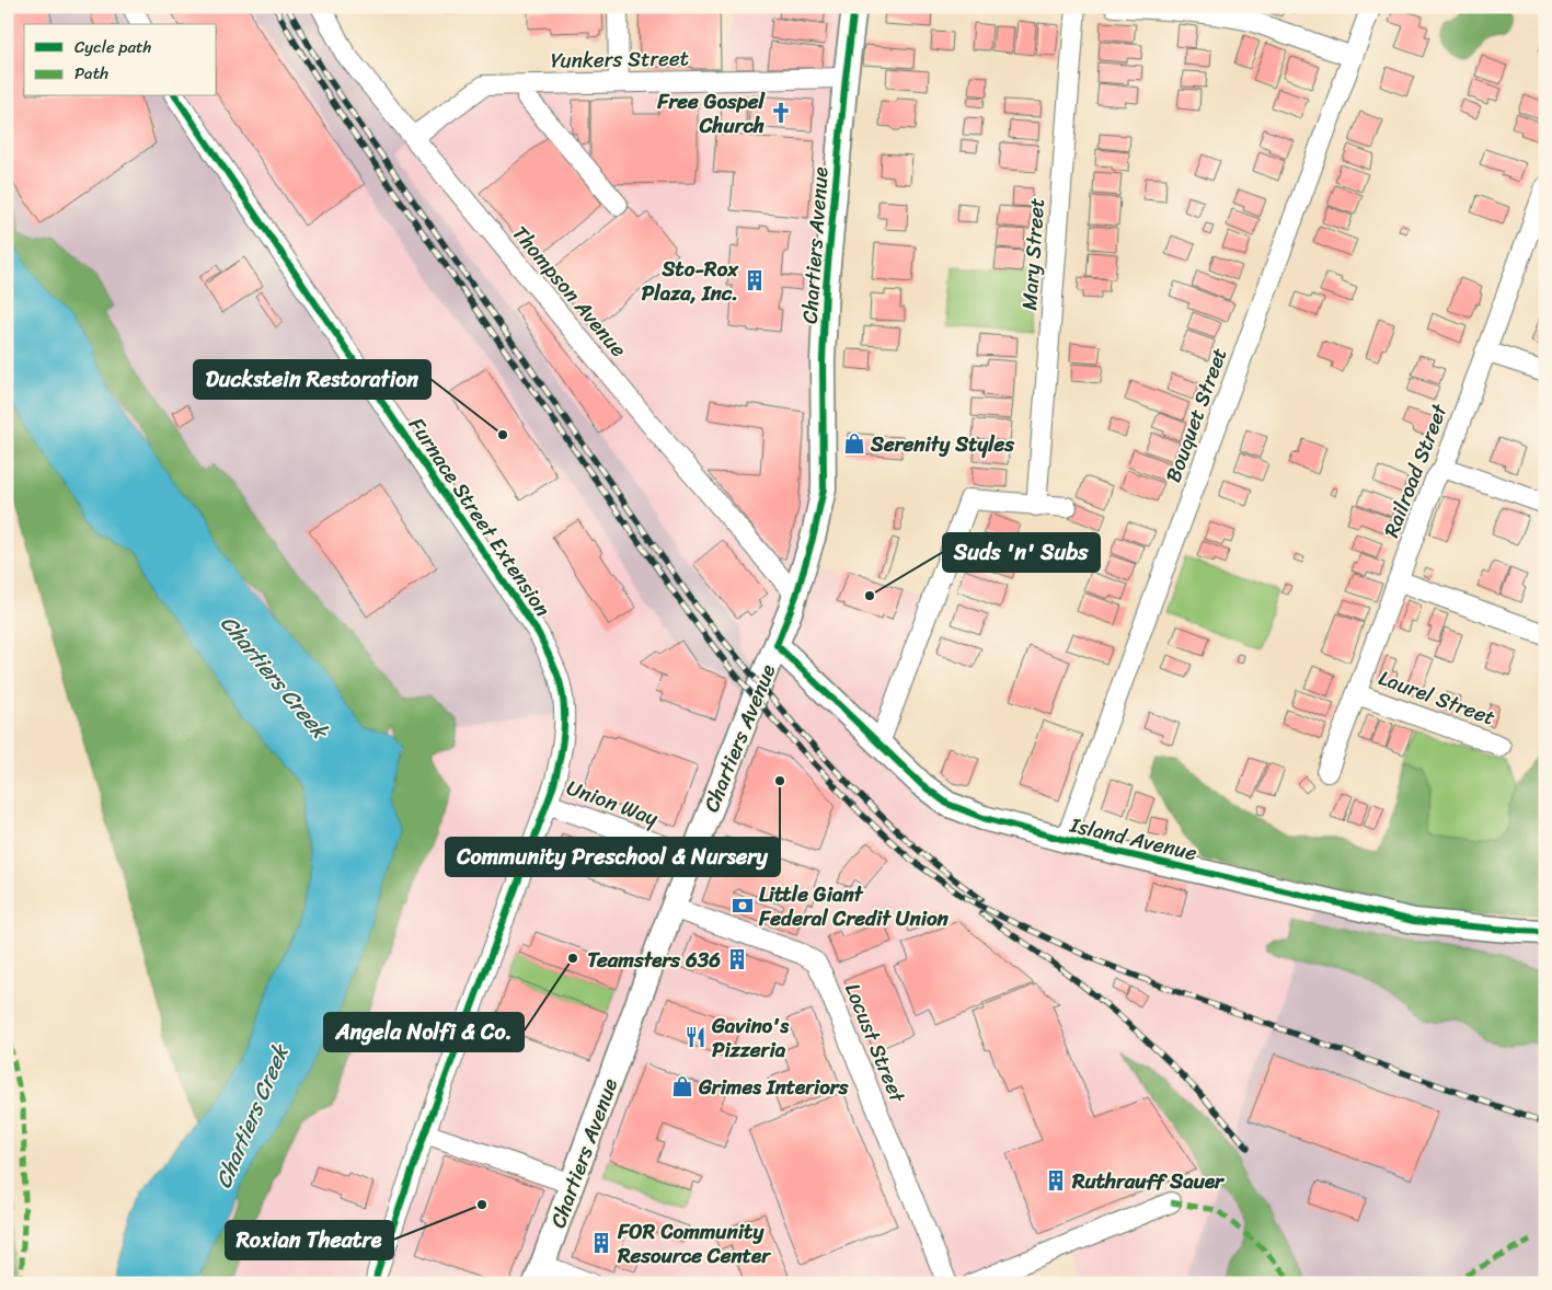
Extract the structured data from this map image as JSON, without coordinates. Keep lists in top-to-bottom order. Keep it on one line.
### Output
{"streets":{"main road":["Chartiers Avenue","Island Avenue"],"street":["Yunkers Street","Mary Street","Thompson Avenue","Bouquet Street","Railroad Street","Furnace Street Extension","Laurel Street","Union Way","Locust Street"]},"crossings":[["Yunkers Street","Chartiers Avenue"],["Yunkers Street","Thompson Avenue"],["Chartiers Avenue","Thompson Avenue"],["Chartiers Avenue","Union Way"],["Chartiers Avenue","Island Avenue"],["Chartiers Avenue","Locust Street"],["Bouquet Street","Island Avenue"],["Railroad Street","Laurel Street"],["Furnace Street Extension","Union Way"]],"water":["Chartiers Creek"],"places":{"church":["Free Gospel Church"],"building":["Sto-Rox Plaza, Inc.","Teamsters 636","Ruthrauff Sauer","FOR Community Resource Center"],"other":["Duckstein Restoration","Suds 'n' Subs","Community Preschool & Nursery","Angela Nolfi & Co.","Roxian Theatre"],"shop":["Serenity Styles","Grimes Interiors"],"bank":["Little Giant Federal Credit Union"],"restaurant":["Gavino's Pizzeria"]},"legend":["Cycle path","Path"]}
